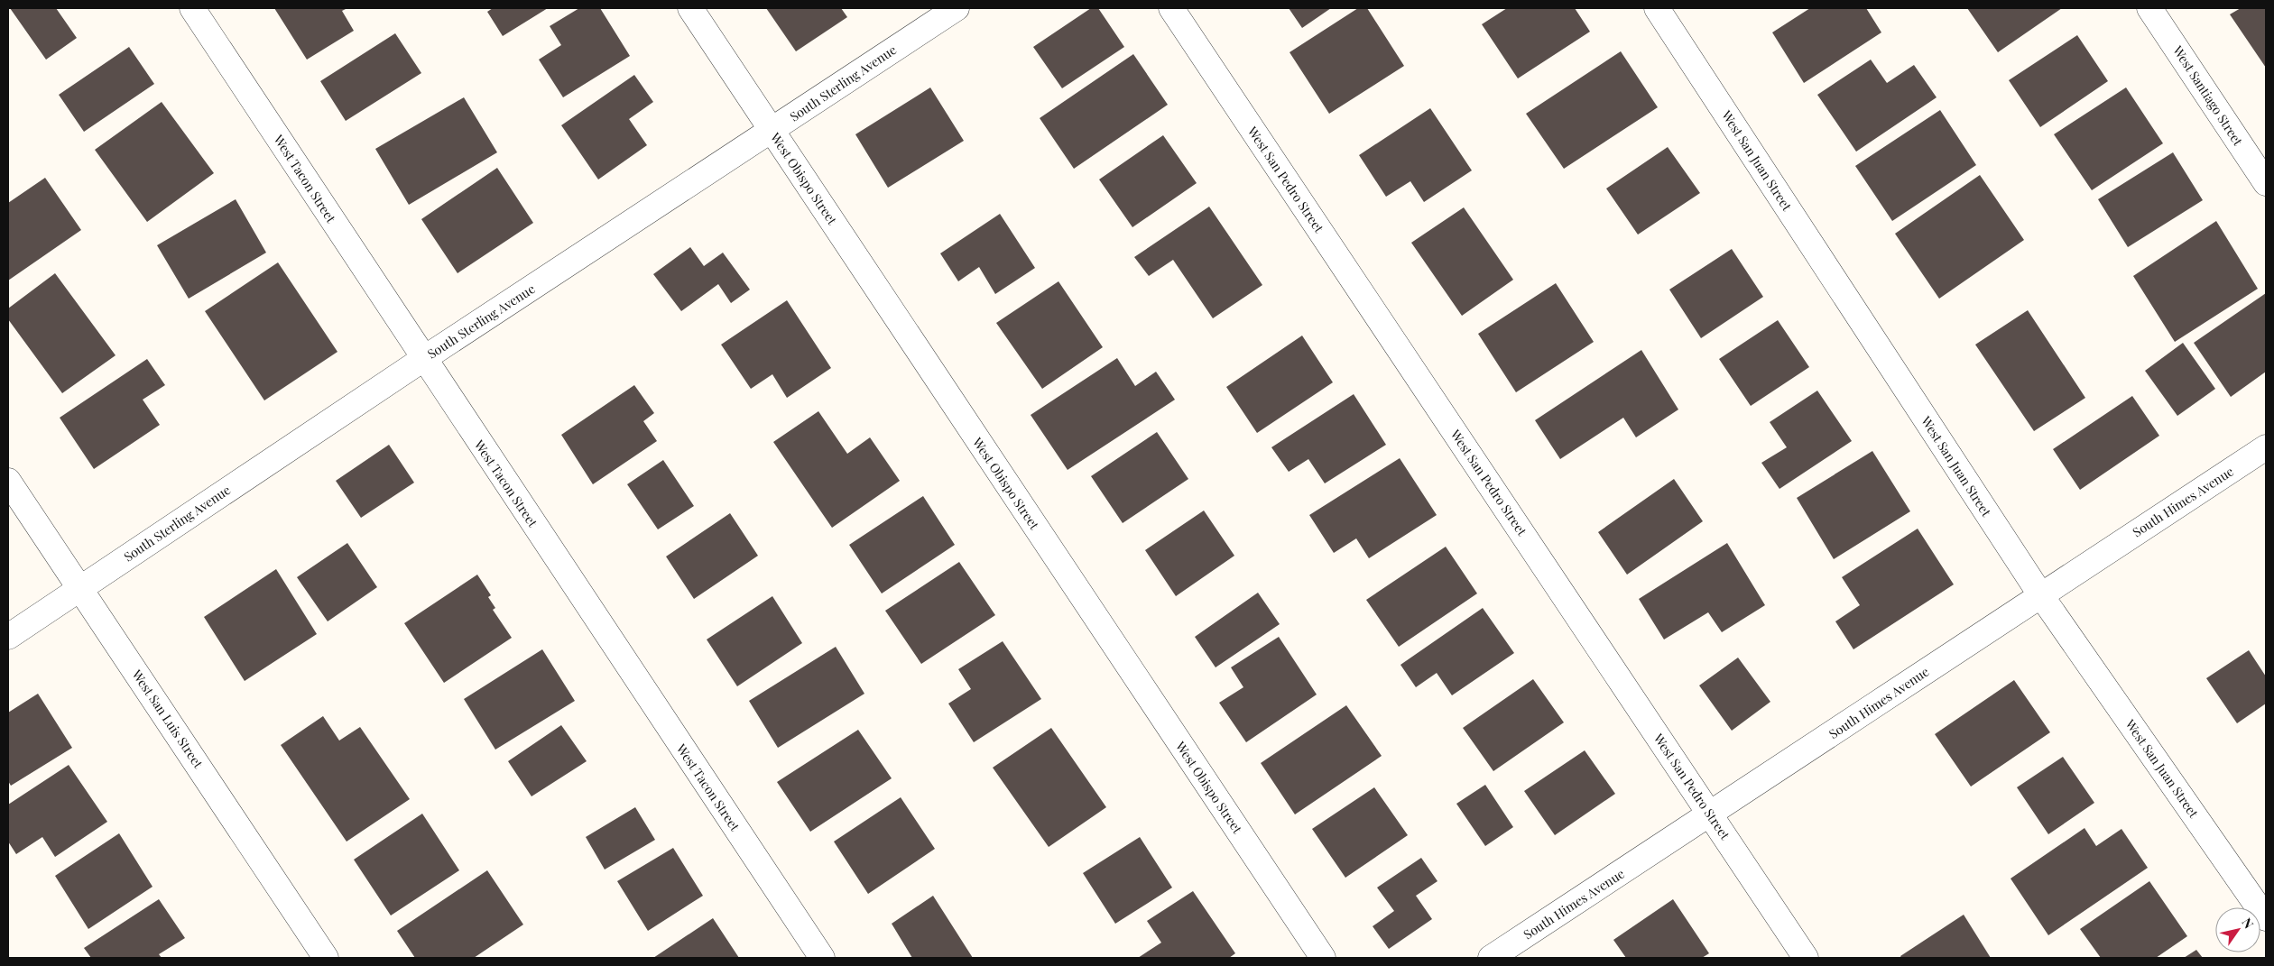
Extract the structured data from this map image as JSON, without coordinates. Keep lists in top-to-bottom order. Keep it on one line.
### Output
{"streets":{"street":["South Sterling Avenue","West Santiago Street","West San Juan Street","West Tacon Street","West Obispo Street","West San Pedro Street","South Himes Avenue","West San Luis Street"]},"crossings":[["South Sterling Avenue","West Tacon Street"],["South Sterling Avenue","West Obispo Street"],["South Sterling Avenue","West San Luis Street"],["West San Juan Street","South Himes Avenue"],["West San Pedro Street","South Himes Avenue"]],"north":"top right"}
